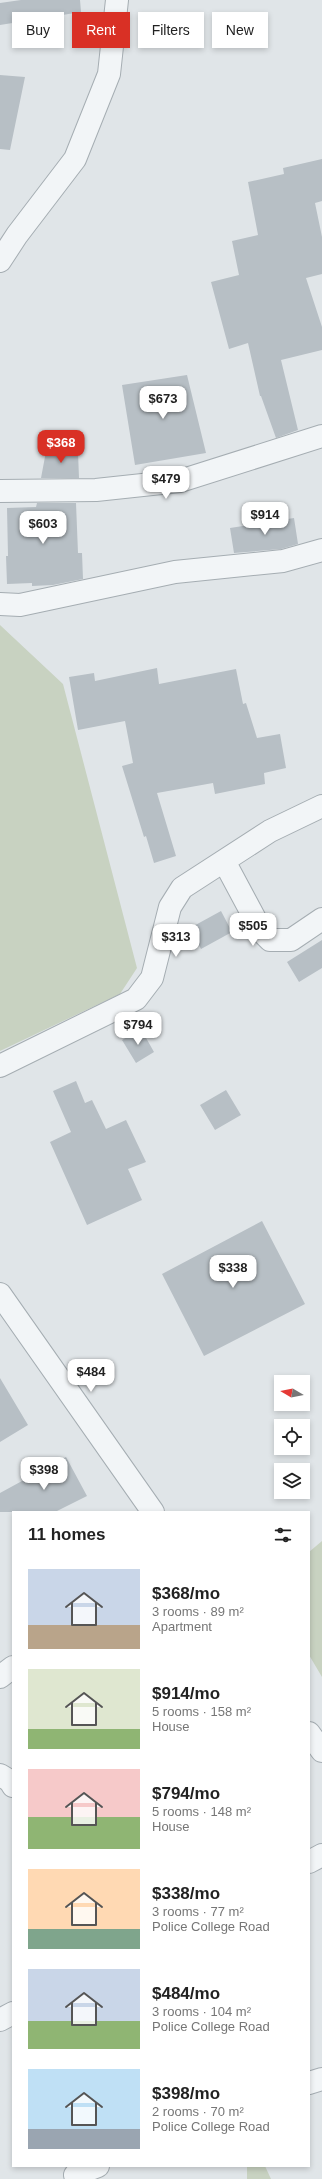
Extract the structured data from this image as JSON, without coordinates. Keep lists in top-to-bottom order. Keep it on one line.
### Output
{"north":"left","page":{"chip":["Buy","Rent","Filters","New"],"price":["$673","$368","$479","$914","$603","$505","$313","$794","$338","$484","$398"],"heading":"11 homes","list":[{"name":"$368/mo","note":"3 rooms · 89 m² · Apartment"},{"name":"$914/mo","note":"5 rooms · 158 m² · House"},{"name":"$794/mo","note":"5 rooms · 148 m² · House"},{"name":"$338/mo","note":"3 rooms · 77 m² · Police College Road"},{"name":"$484/mo","note":"3 rooms · 104 m² · Police College Road"},{"name":"$398/mo","note":"2 rooms · 70 m² · Police College Road"}]}}
